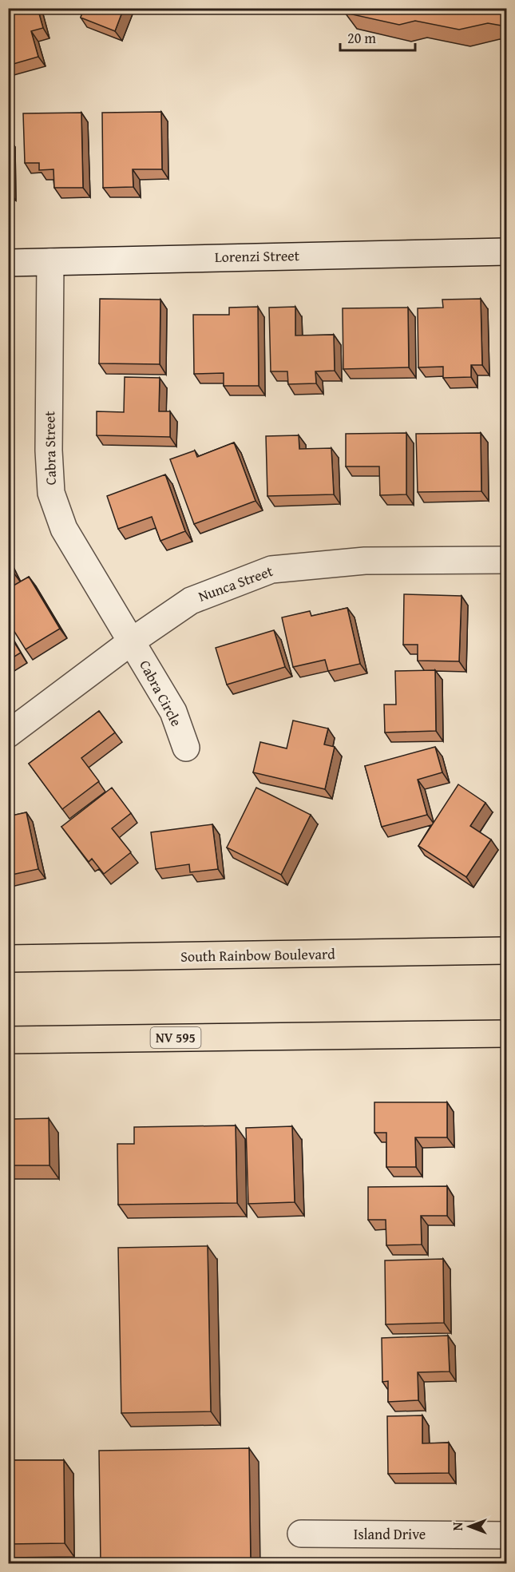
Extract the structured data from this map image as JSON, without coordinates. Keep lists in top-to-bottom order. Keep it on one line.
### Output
{"streets":{"main road":["South Rainbow Boulevard","NV 595"],"street":["Lorenzi Street","Cabra Street","Nunca Street","Cabra Circle","Island Drive"]},"crossings":[["Lorenzi Street","Cabra Street"],["Cabra Street","Nunca Street"],["Cabra Street","Cabra Circle"],["Nunca Street","Cabra Circle"]],"scale_bar":"20 m","north":"left"}
